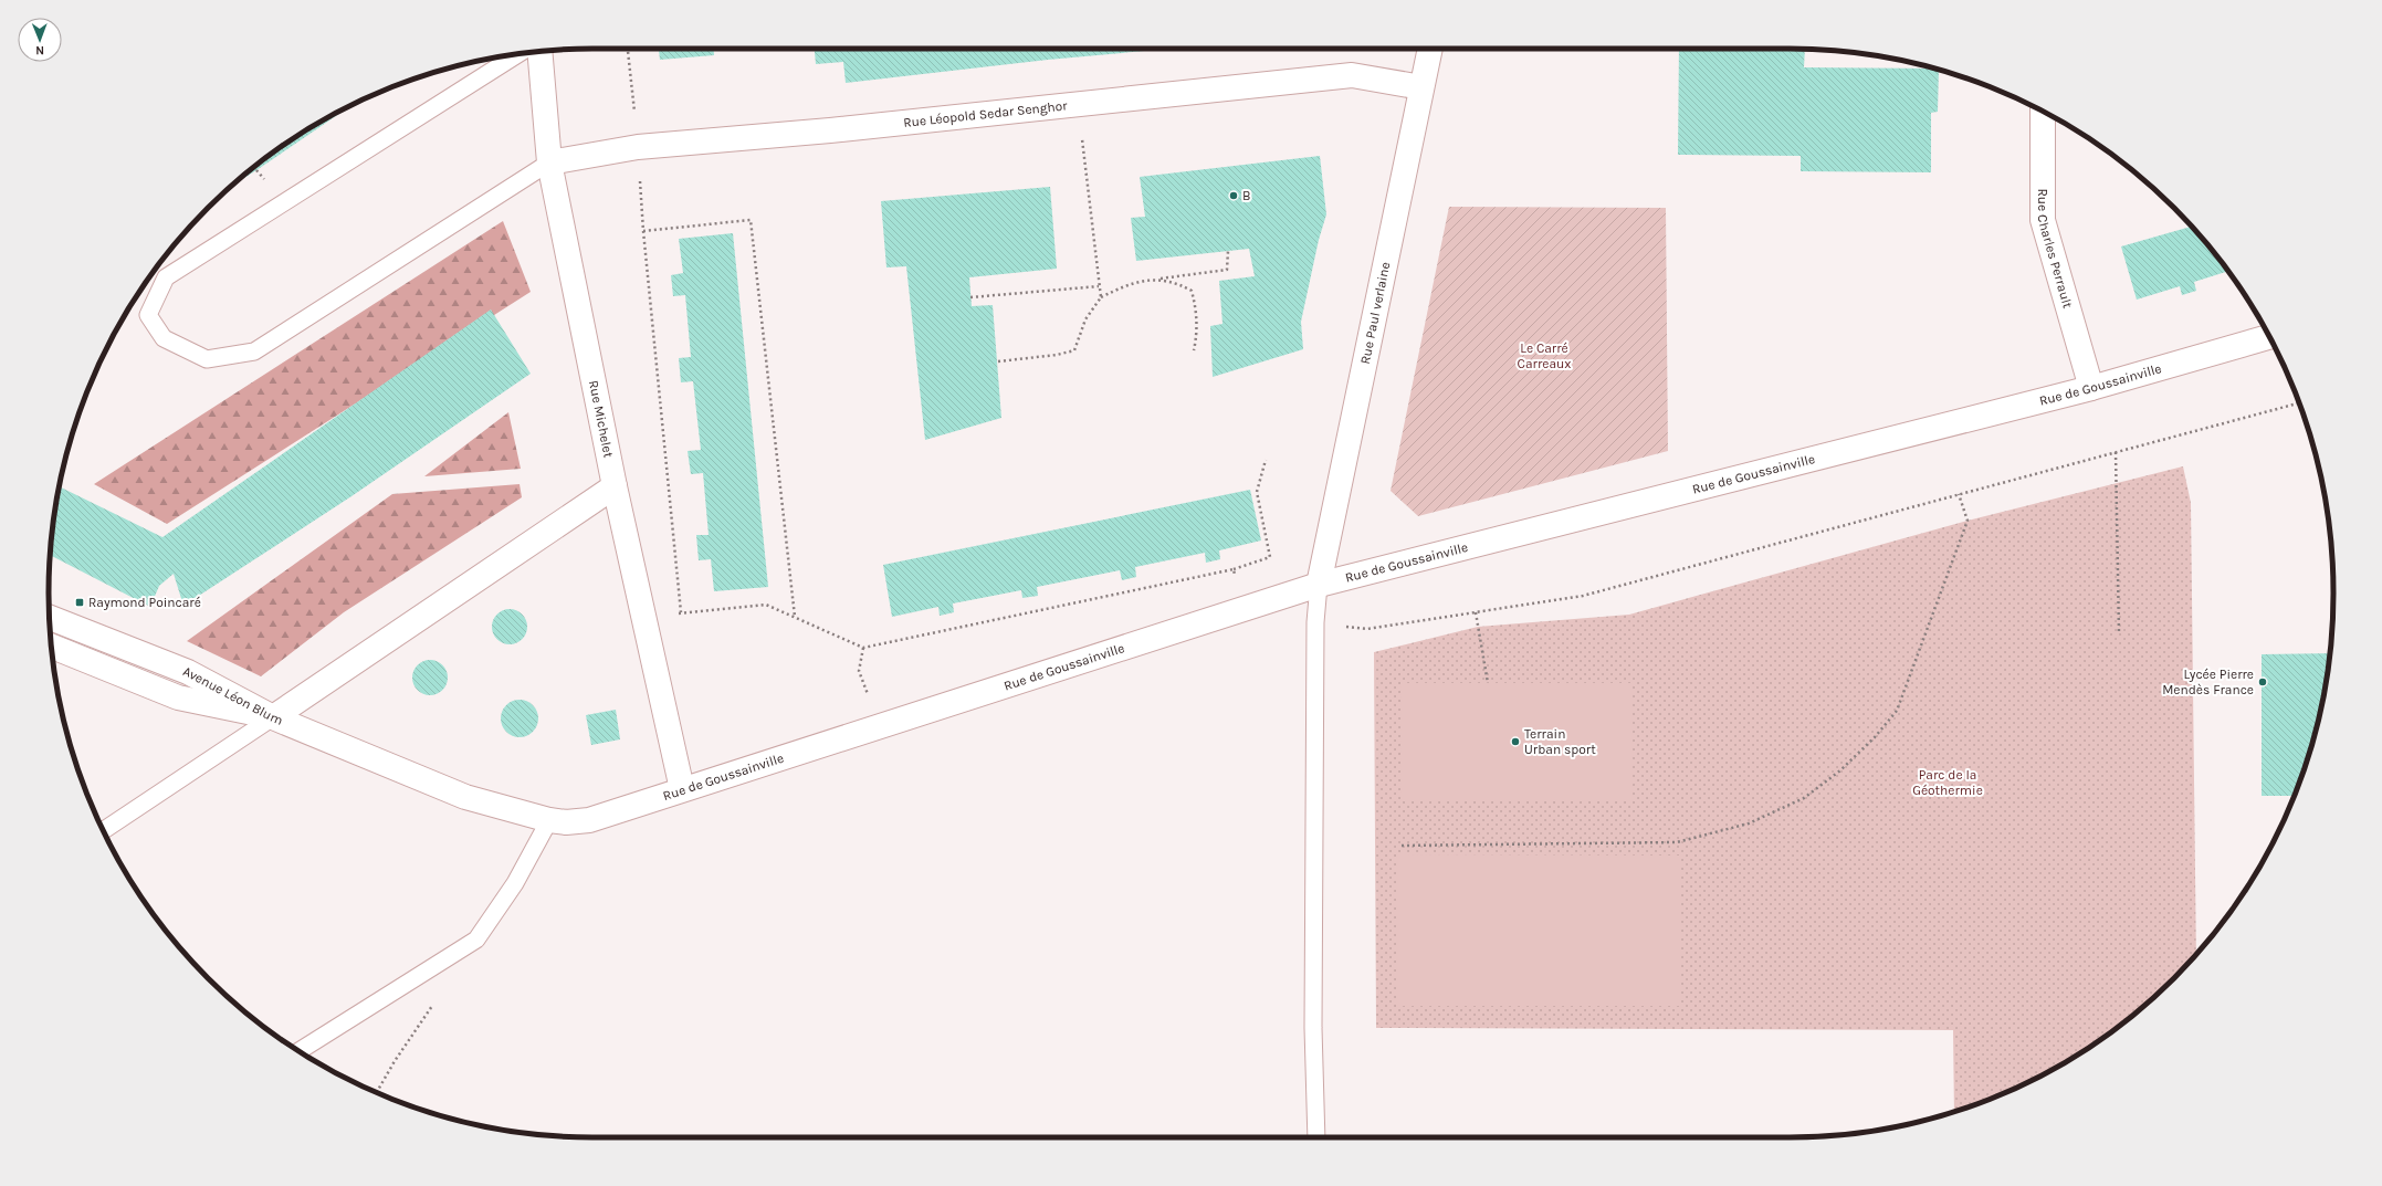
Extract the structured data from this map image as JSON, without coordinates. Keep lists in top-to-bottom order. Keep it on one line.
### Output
{"streets":{"street":["Rue Léopold Sedar Senghor","Rue Charles Perrault","Rue Paul verlaine","Rue de Goussainville","Rue Michelet","Avenue Léon Blum"]},"crossings":[["Rue Léopold Sedar Senghor","Rue Paul verlaine"],["Rue Léopold Sedar Senghor","Rue Michelet"],["Rue Charles Perrault","Rue de Goussainville"],["Rue Paul verlaine","Rue de Goussainville"],["Rue de Goussainville","Rue Michelet"],["Rue de Goussainville","Avenue Léon Blum"]],"parks":["Le Carré Carreaux","Parc de la Géothermie"],"places":{"other":["B","Lycée Pierre Mendès France","Terrain Urban sport"],"transit":["Raymond Poincaré"]},"north":"bottom"}
